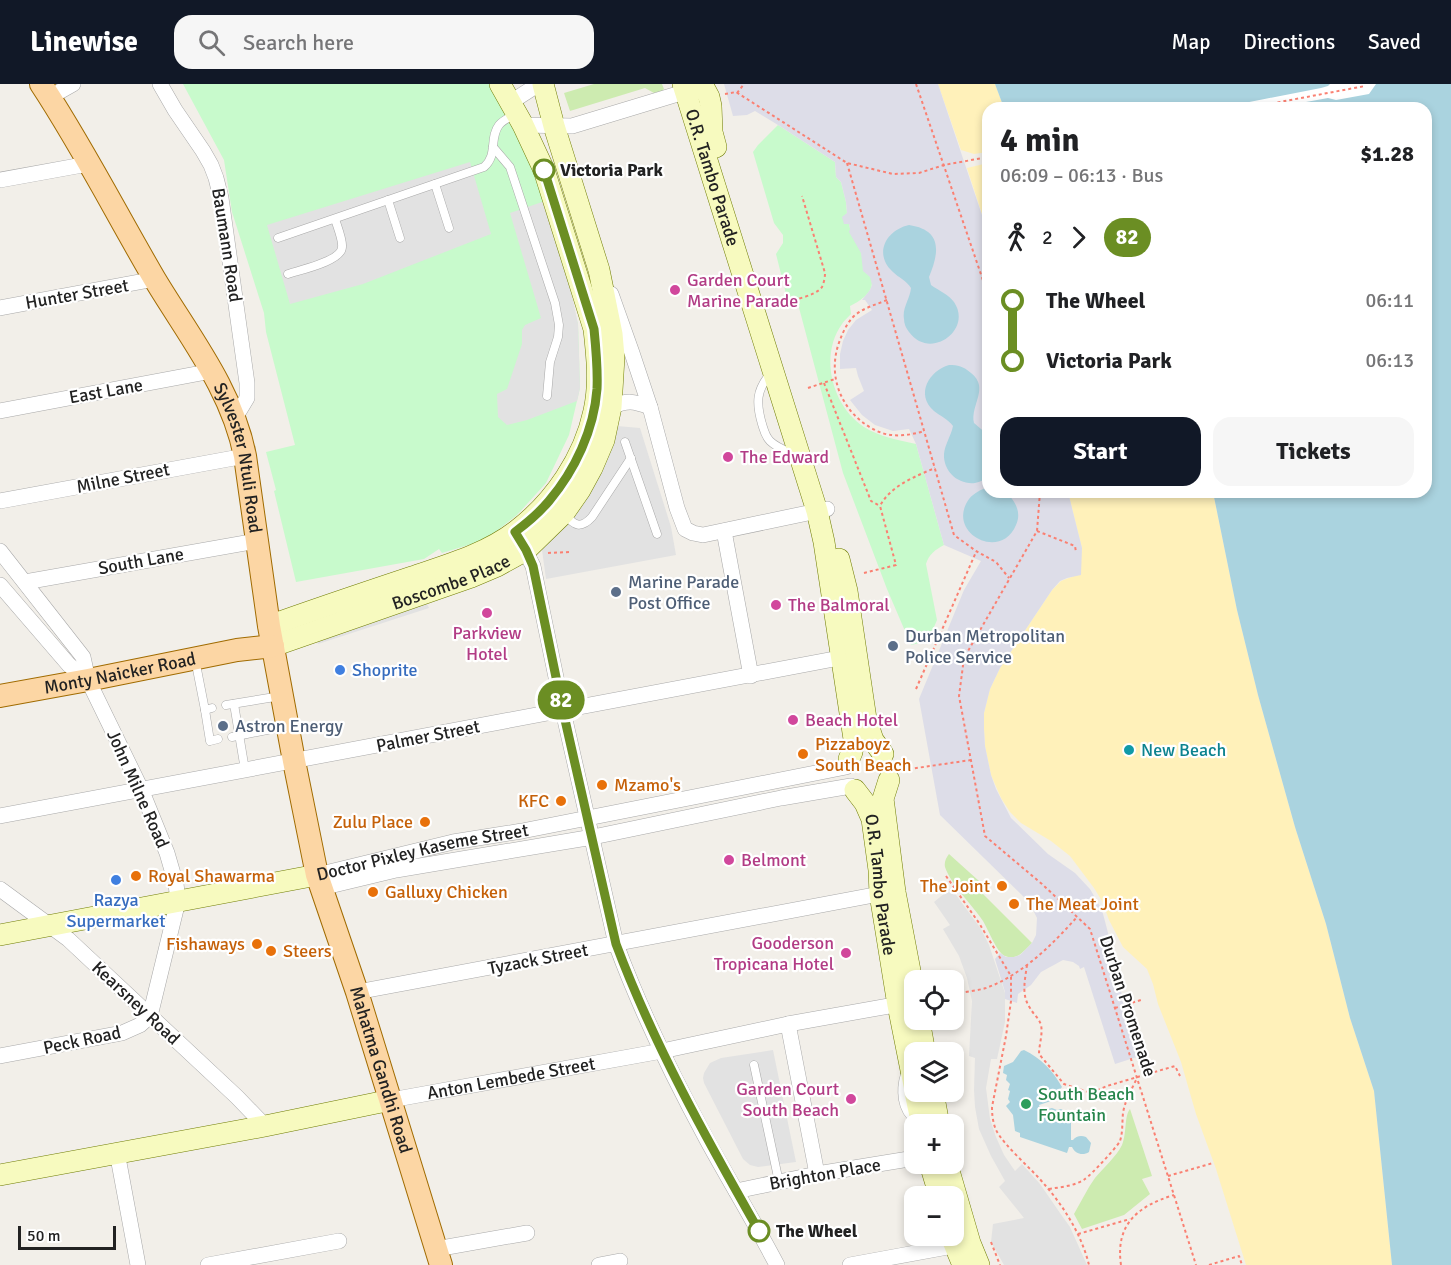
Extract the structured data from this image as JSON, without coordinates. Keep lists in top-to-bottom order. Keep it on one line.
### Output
{"streets":{"main road":["O.R. Tambo Parade","Sylvester Ntuli Road","Boscombe Place","Monty Naicker Road","Doctor Pixley Kaseme Street","Mahatma Gandhi Road","Anton Lembede Street"],"street":["Baumann Road","Hunter Street","East Lane","Milne Street","South Lane","Palmer Street","John Milne Road","Tyzack Street","Kearsney Road","Peck Road","Brighton Place"],"path":["Durban Promenade"]},"crossings":[["O.R. Tambo Parade","Palmer Street"],["O.R. Tambo Parade","Doctor Pixley Kaseme Street"],["O.R. Tambo Parade","Tyzack Street"],["Baumann Road","Sylvester Ntuli Road"],["Hunter Street","Sylvester Ntuli Road"],["East Lane","Sylvester Ntuli Road"],["Sylvester Ntuli Road","Milne Street"],["Sylvester Ntuli Road","South Lane"],["Sylvester Ntuli Road","Boscombe Place"],["Sylvester Ntuli Road","Monty Naicker Road"],["Sylvester Ntuli Road","Palmer Street"],["Sylvester Ntuli Road","Doctor Pixley Kaseme Street"],["Sylvester Ntuli Road","Mahatma Gandhi Road"],["South Lane","John Milne Road"],["Boscombe Place","Monty Naicker Road"],["Monty Naicker Road","John Milne Road"],["Palmer Street","John Milne Road"],["John Milne Road","Doctor Pixley Kaseme Street"],["Doctor Pixley Kaseme Street","Kearsney Road"],["Doctor Pixley Kaseme Street","Mahatma Gandhi Road"],["Tyzack Street","Mahatma Gandhi Road"],["Kearsney Road","Peck Road"],["Kearsney Road","Anton Lembede Street"],["Mahatma Gandhi Road","Anton Lembede Street"]],"places":["Victoria Park","Garden Court Marine Parade","The Edward","Marine Parade Post Office","The Balmoral","Parkview Hotel","Durban Metropolitan Police Service","Shoprite","Beach Hotel","Astron Energy","New Beach","Pizzaboyz South Beach","Mzamo's","KFC","Zulu Place","Belmont","Royal Shawarma","Razya Supermarket","The Joint","Galluxy Chicken","The Meat Joint","Fishaways","Steers","Gooderson Tropicana Hotel","Garden Court South Beach","South Beach Fountain","The Wheel"],"lines":["bus line 82"],"scale_bar":"50 m","page":{"header":"Linewise","search":"Search here","nav":["Map","Directions","Saved"],"on_map":"82","heading":["4 min","06:09 – 06:13 · Bus","$1.28"],"legs":["2","82"],"list":[{"name":"The Wheel","value":"06:11"},{"name":"Victoria Park","value":"06:13"}],"buttons":["Start","Tickets"],"map_buttons":["+","−"],"scale":"50 m"}}
